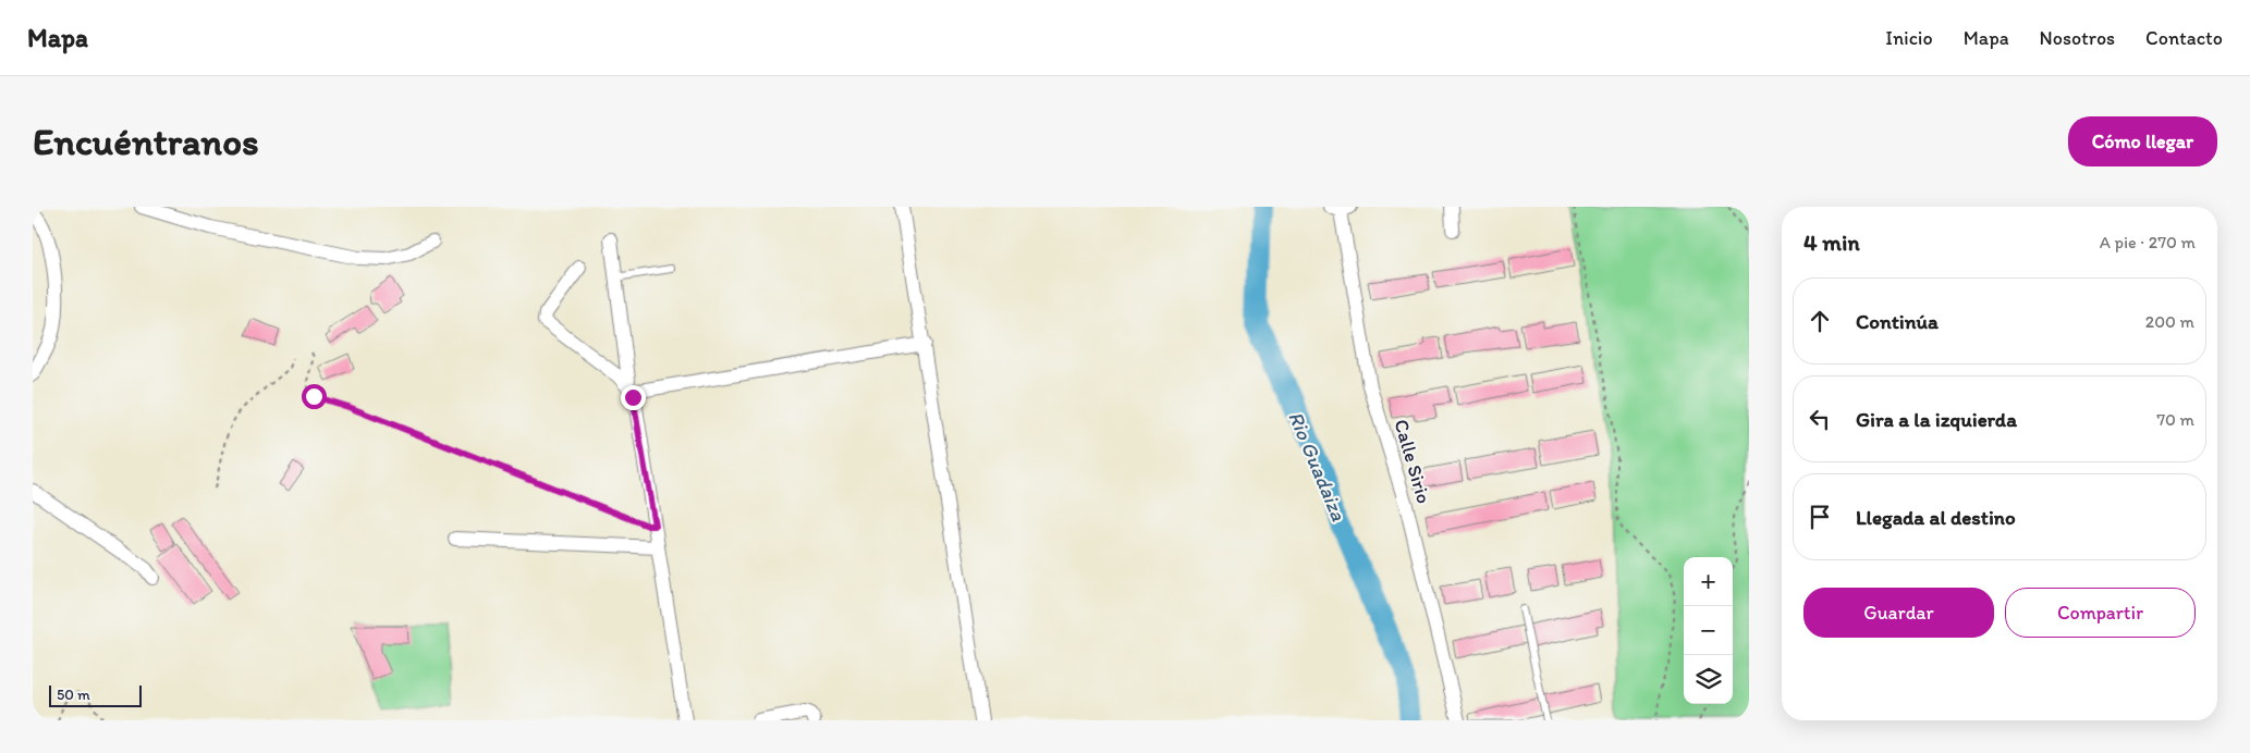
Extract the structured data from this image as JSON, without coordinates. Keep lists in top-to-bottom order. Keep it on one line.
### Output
{"streets":{"street":["Calle Sirio"]},"water":["Rio Guadaiza"],"scale_bar":"50 m","page":{"header":"Mapa","nav":["Inicio","Mapa","Nosotros","Contacto"],"buttons":["Cómo llegar",["Guardar","Compartir"]],"title":"Encuéntranos","heading":["4 min","A pie · 270 m"],"list":[["Continúa","200 m"],["Gira a la izquierda","70 m"],"Llegada al destino"],"map_buttons":["+","−"],"scale":"50 m"}}
